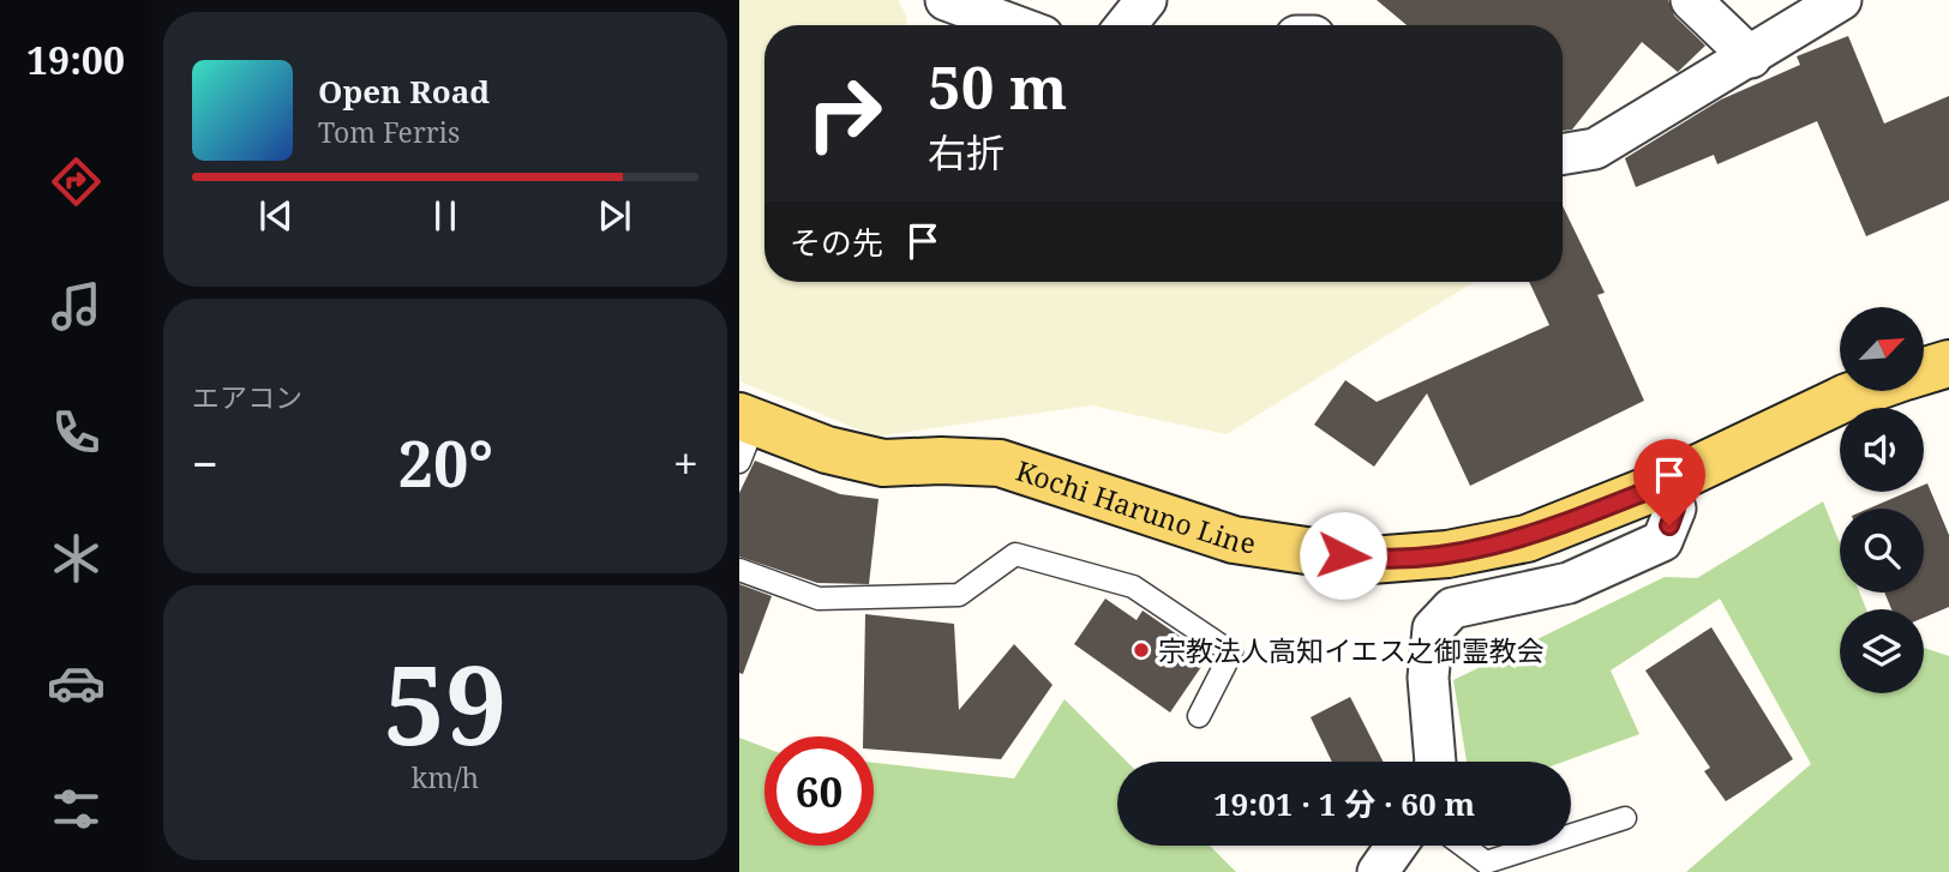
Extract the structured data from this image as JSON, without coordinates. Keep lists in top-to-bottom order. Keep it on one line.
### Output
{"streets":{"main road":["Kochi Haruno Line"]},"places":["宗教法人高知イエス之御霊教会"],"north":"top right","page":{"tabs":"19:00","turn":["50 m","右折"],"song":["Open Road","Tom Ferris"],"then":"その先","tile":["エアコン",["59","km/h"]],"heat":["−","20°","+"],"limit":"60","trip":"19:01 · 1 分 · 60 m"}}
